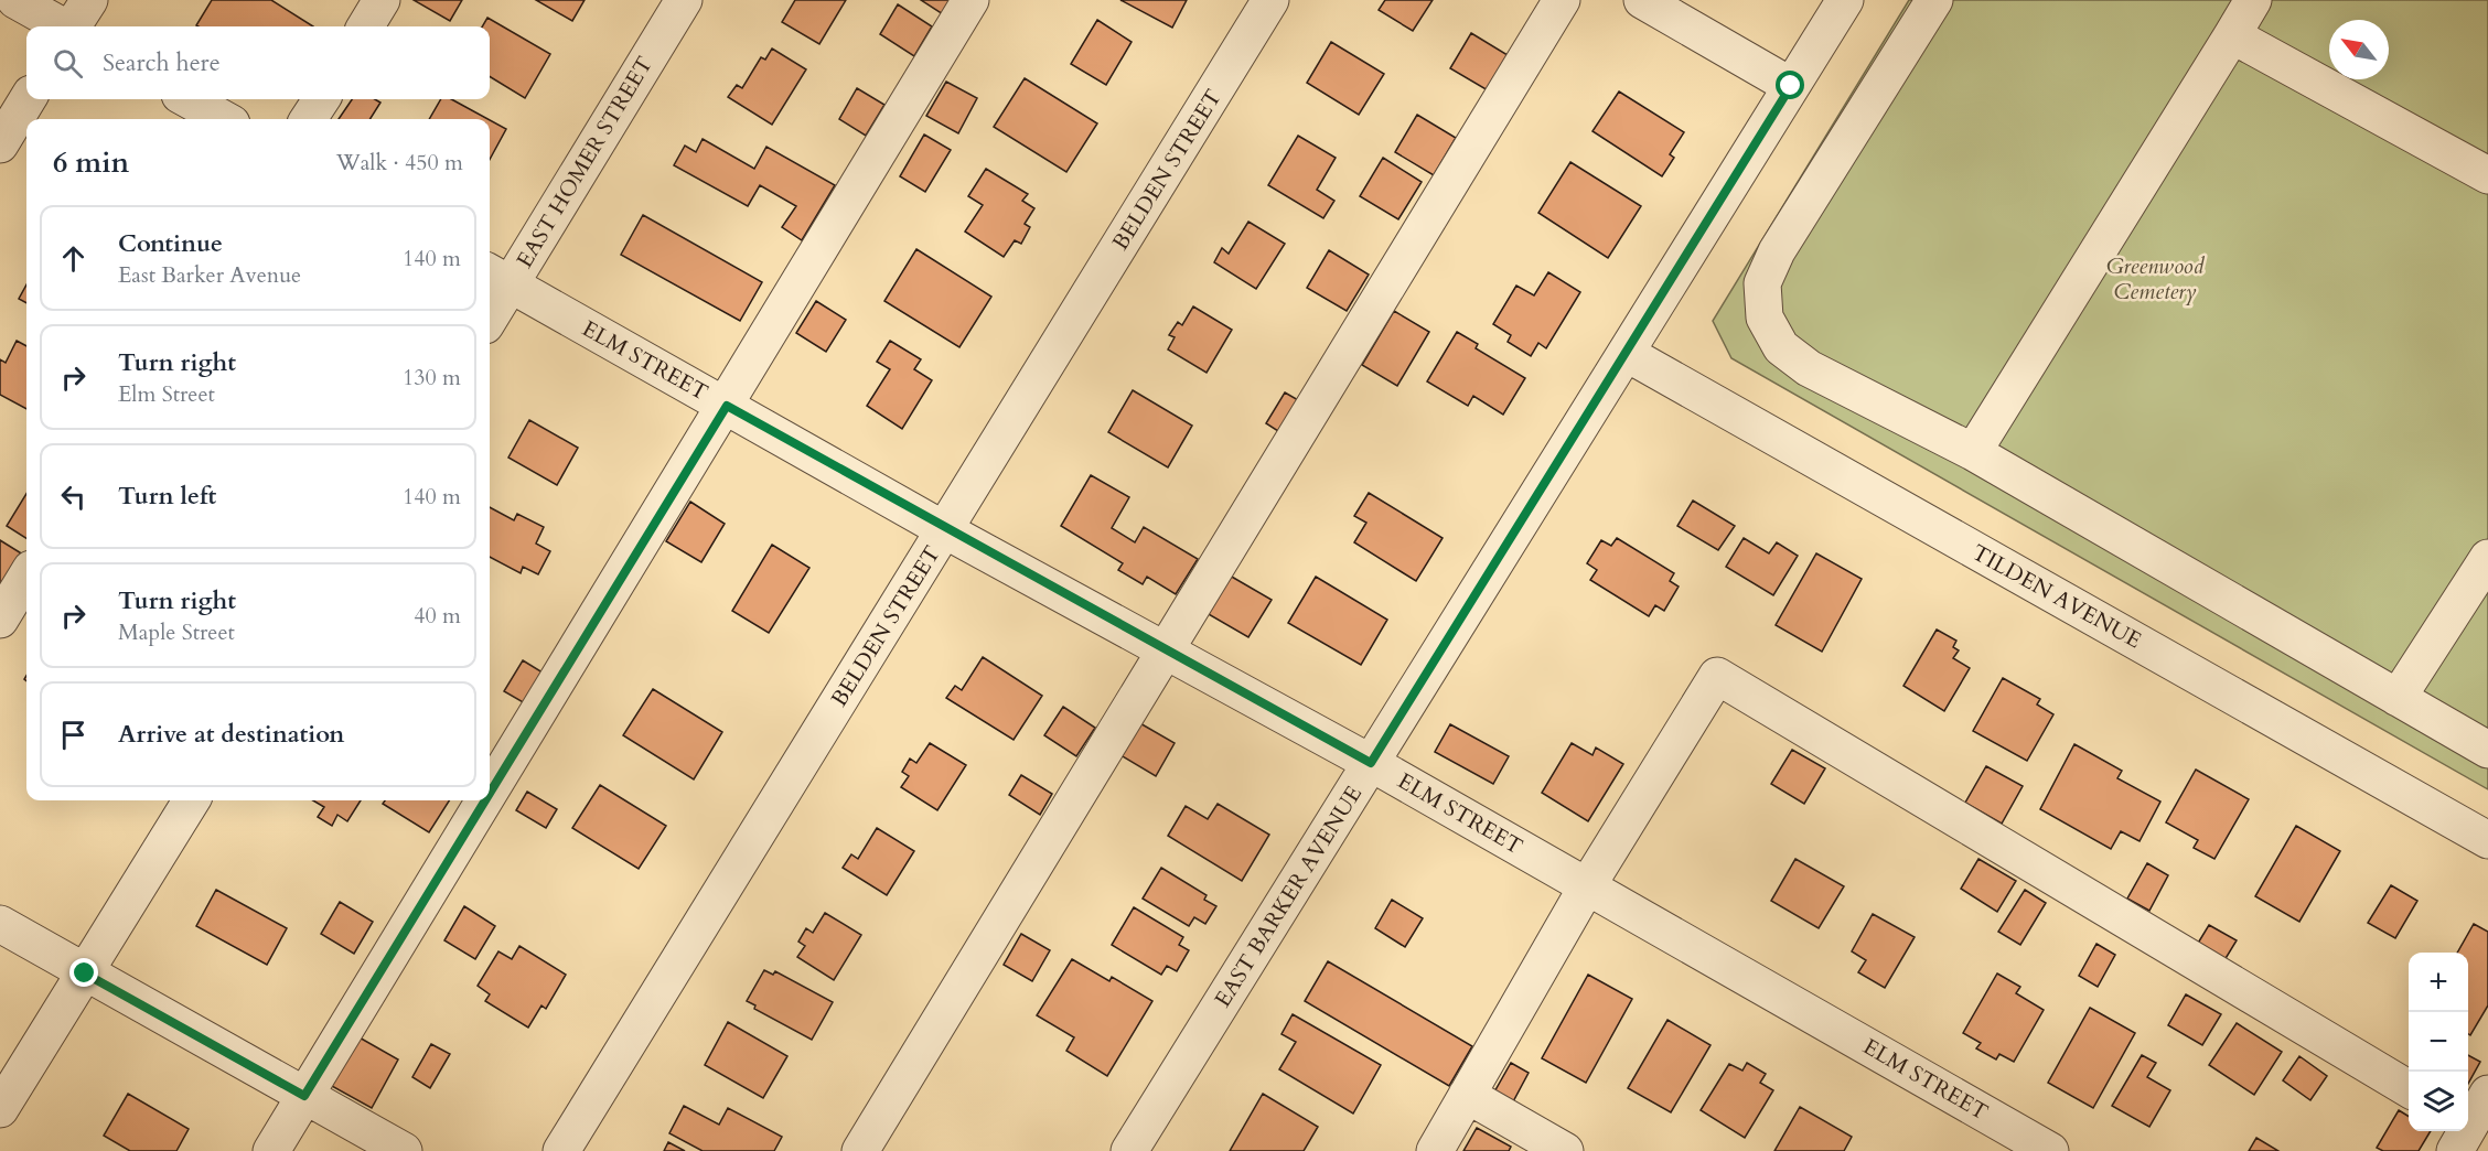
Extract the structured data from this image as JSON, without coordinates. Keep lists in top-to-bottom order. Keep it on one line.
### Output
{"streets":{"street":["EAST HOMER STREET","BELDEN STREET","ELM STREET","TILDEN AVENUE","EAST BARKER AVENUE"]},"crossings":[["EAST HOMER STREET","ELM STREET"],["BELDEN STREET","ELM STREET"],["ELM STREET","EAST BARKER AVENUE"],["TILDEN AVENUE","EAST BARKER AVENUE"]],"parks":["Greenwood Cemetery"],"north":"top left","page":{"search":"Search here","heading":["6 min","Walk · 450 m"],"list":[["Continue","East Barker Avenue","140 m"],["Turn right","Elm Street","130 m"],["Turn left","140 m"],["Turn right","Maple Street","40 m"],"Arrive at destination"],"map_buttons":["+","−"]}}
